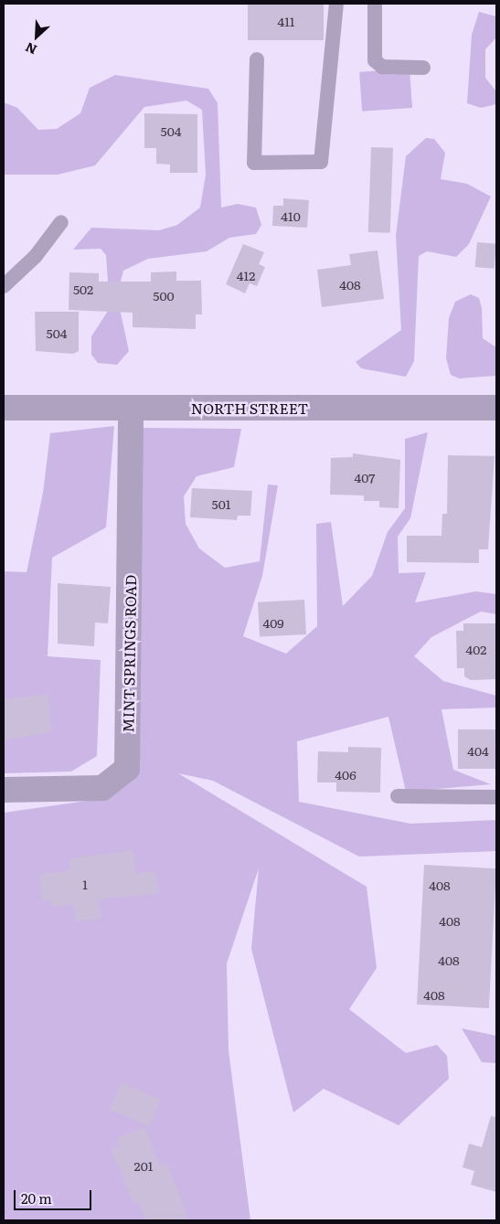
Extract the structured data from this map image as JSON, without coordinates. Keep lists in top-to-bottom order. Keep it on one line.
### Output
{"streets":{"street":["NORTH STREET","MINT SPRINGS ROAD"]},"crossings":[["NORTH STREET","MINT SPRINGS ROAD"]],"house_numbers":["411","504","410","412","408","502","500","504","407","501","409","402","404","406","1","408","408","408","408","201"],"scale_bar":"20 m","north":"bottom left"}
